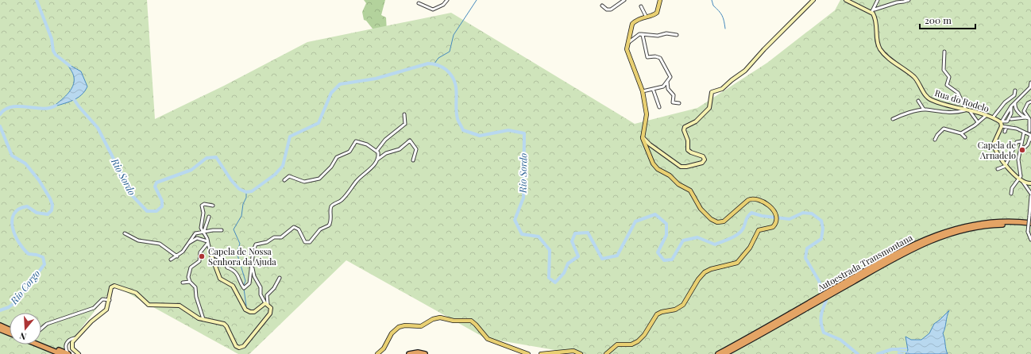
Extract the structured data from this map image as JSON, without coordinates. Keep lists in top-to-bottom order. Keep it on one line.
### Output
{"streets":{"highway":["Autoestrada Transmontana"],"street":["Rua do Rodelo"]},"water":["Rio Sordo","Rio Corgo"],"places":["Capela de Arnadelo","Capela de Nossa Senhora da Ajuda"],"scale_bar":"200 m","north":"bottom"}
